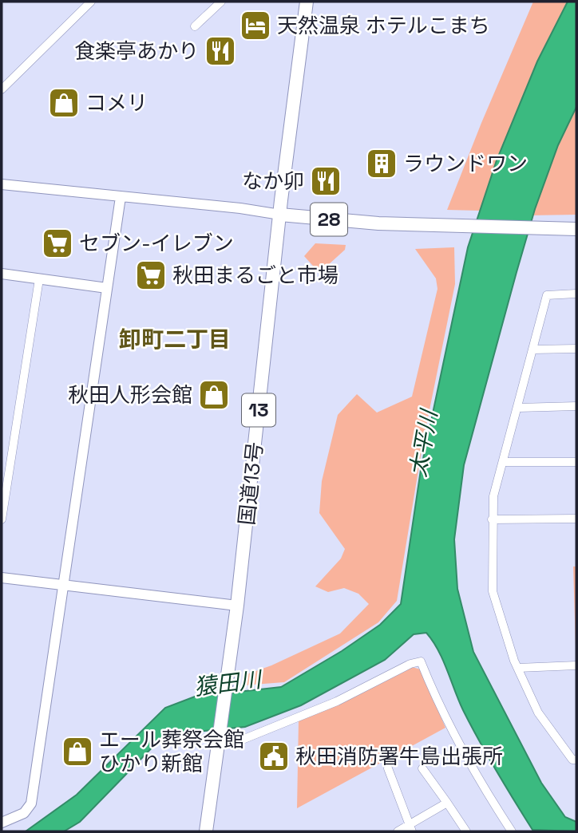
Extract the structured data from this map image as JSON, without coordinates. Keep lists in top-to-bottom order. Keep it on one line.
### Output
{"streets":{"main road":["28","13","国道13号"]},"crossings":[["28","国道13号"]],"districts":["卸町二丁目"],"water":["太平川","猿田川"],"places":{"hotel":["天然温泉 ホテルこまち"],"restaurant":["食楽亭あかり","なか卯"],"shop":["コメリ","秋田人形会館","エール葬祭会館 ひかり新館"],"building":["ラウンドワン"],"supermarket":["セブン-イレブン","秋田まるごと市場"],"public building":["秋田消防署牛島出張所"]}}
